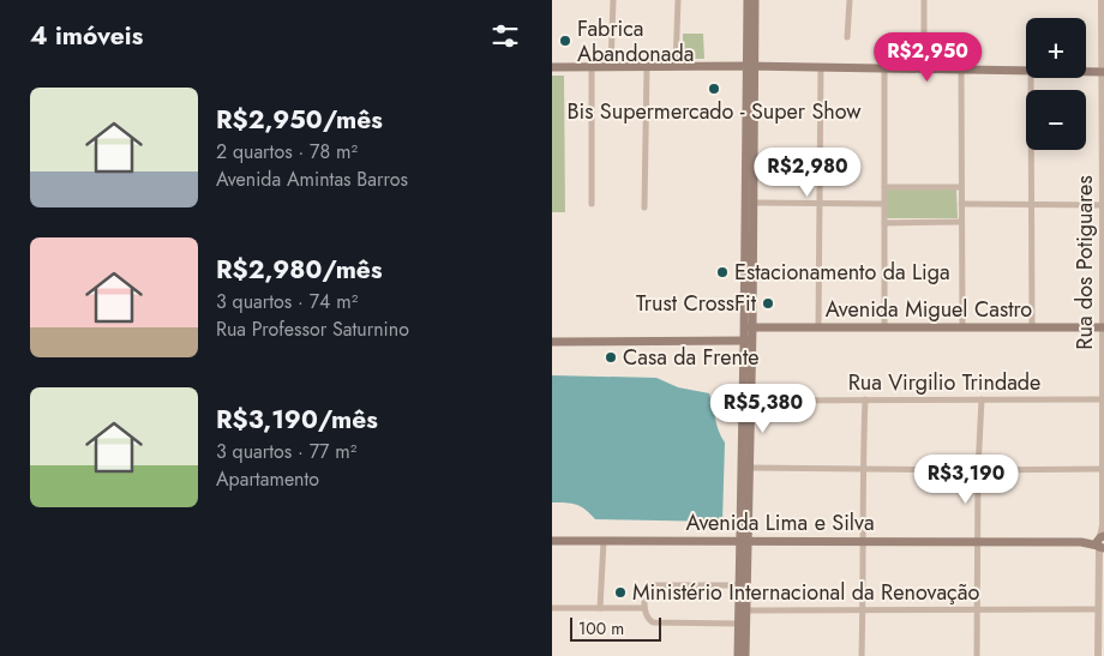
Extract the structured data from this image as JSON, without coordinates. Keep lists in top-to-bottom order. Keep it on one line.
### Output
{"streets":{"main road":["Avenida Miguel Castro","Avenida Lima e Silva"],"street":["Rua dos Potiguares","Rua Virgilio Trindade"]},"crossings":[["Rua dos Potiguares","Avenida Miguel Castro"],["Rua dos Potiguares","Rua Virgilio Trindade"],["Rua dos Potiguares","Avenida Lima e Silva"]],"places":["Fabrica Abandonada","Bis Supermercado - Super Show","Estacionamento da Liga","Trust CrossFit","Casa da Frente","Ministério Internacional da Renovação"],"scale_bar":"100 m","page":{"heading":"4 imóveis","map_buttons":["+","−"],"price":["R$2,950","R$2,980","R$5,380","R$3,190"],"list":[{"name":"R$2,950/mês","note":"2 quartos · 78 m² · Avenida Amintas Barros"},{"name":"R$2,980/mês","note":"3 quartos · 74 m² · Rua Professor Saturnino"},{"name":"R$3,190/mês","note":"3 quartos · 77 m² · Apartamento"}],"scale":"100 m"}}
